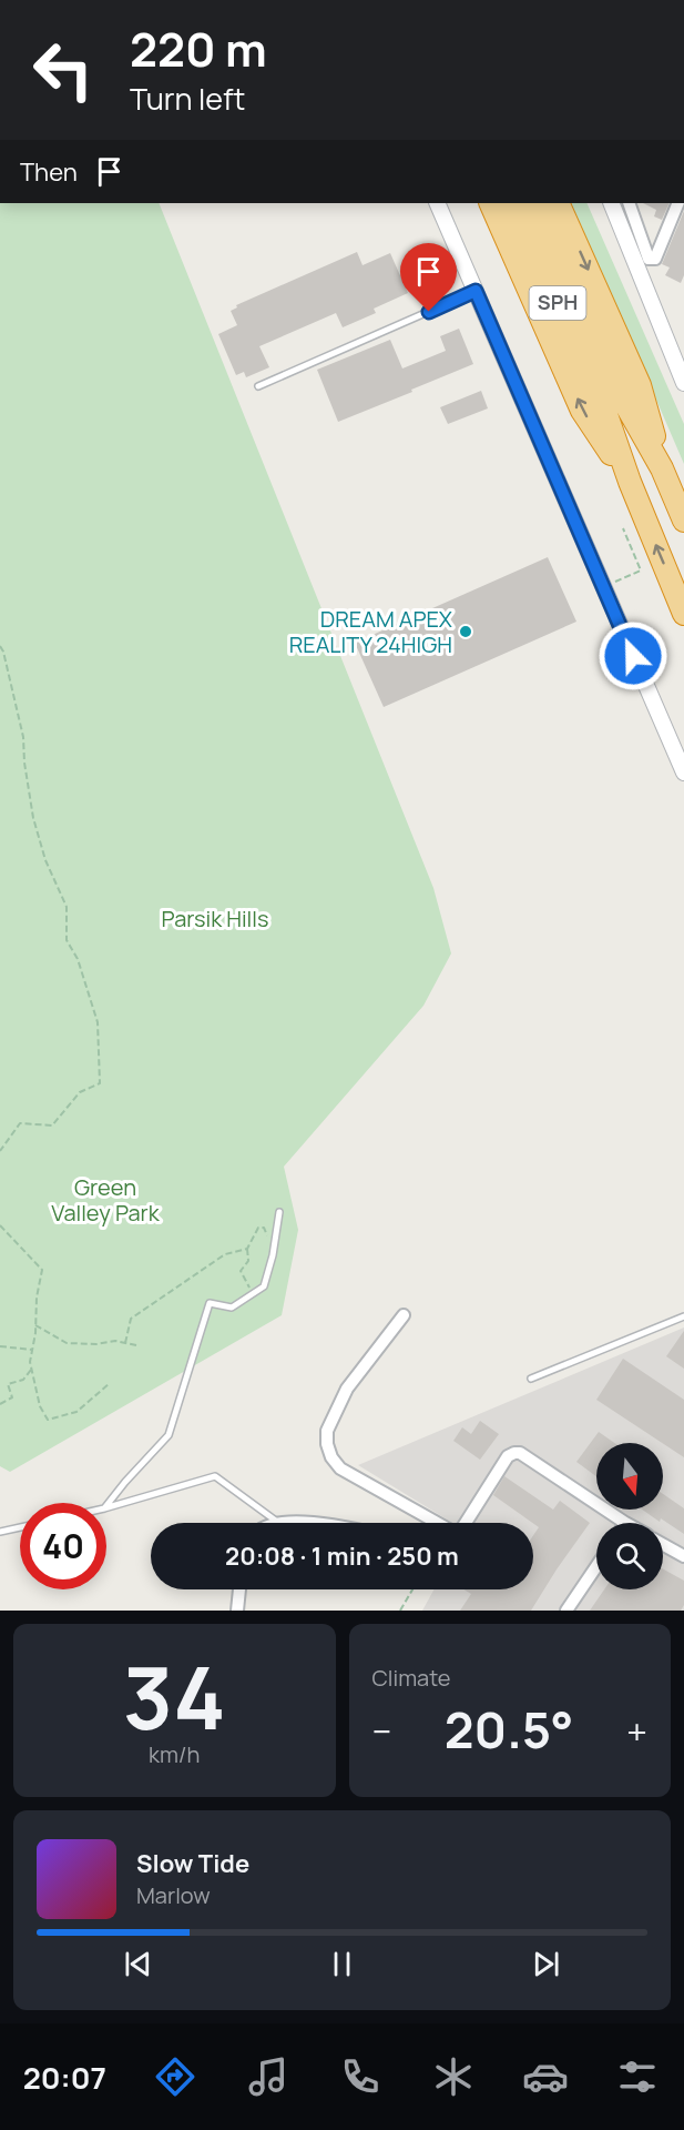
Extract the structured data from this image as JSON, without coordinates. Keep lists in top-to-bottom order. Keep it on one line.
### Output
{"streets":{"highway":["SPH"]},"parks":["Parsik Hills","Green Valley Park"],"places":["DREAM APEX REALITY 24HIGH"],"north":"bottom","page":{"turn":["220 m","Turn left"],"then":"Then","limit":"40","trip":"20:08 · 1 min · 250 m","tile":[["34","km/h"],"Climate"],"heat":["−","20.5°","+"],"song":["Slow Tide","Marlow"],"tabs":"20:07"}}
